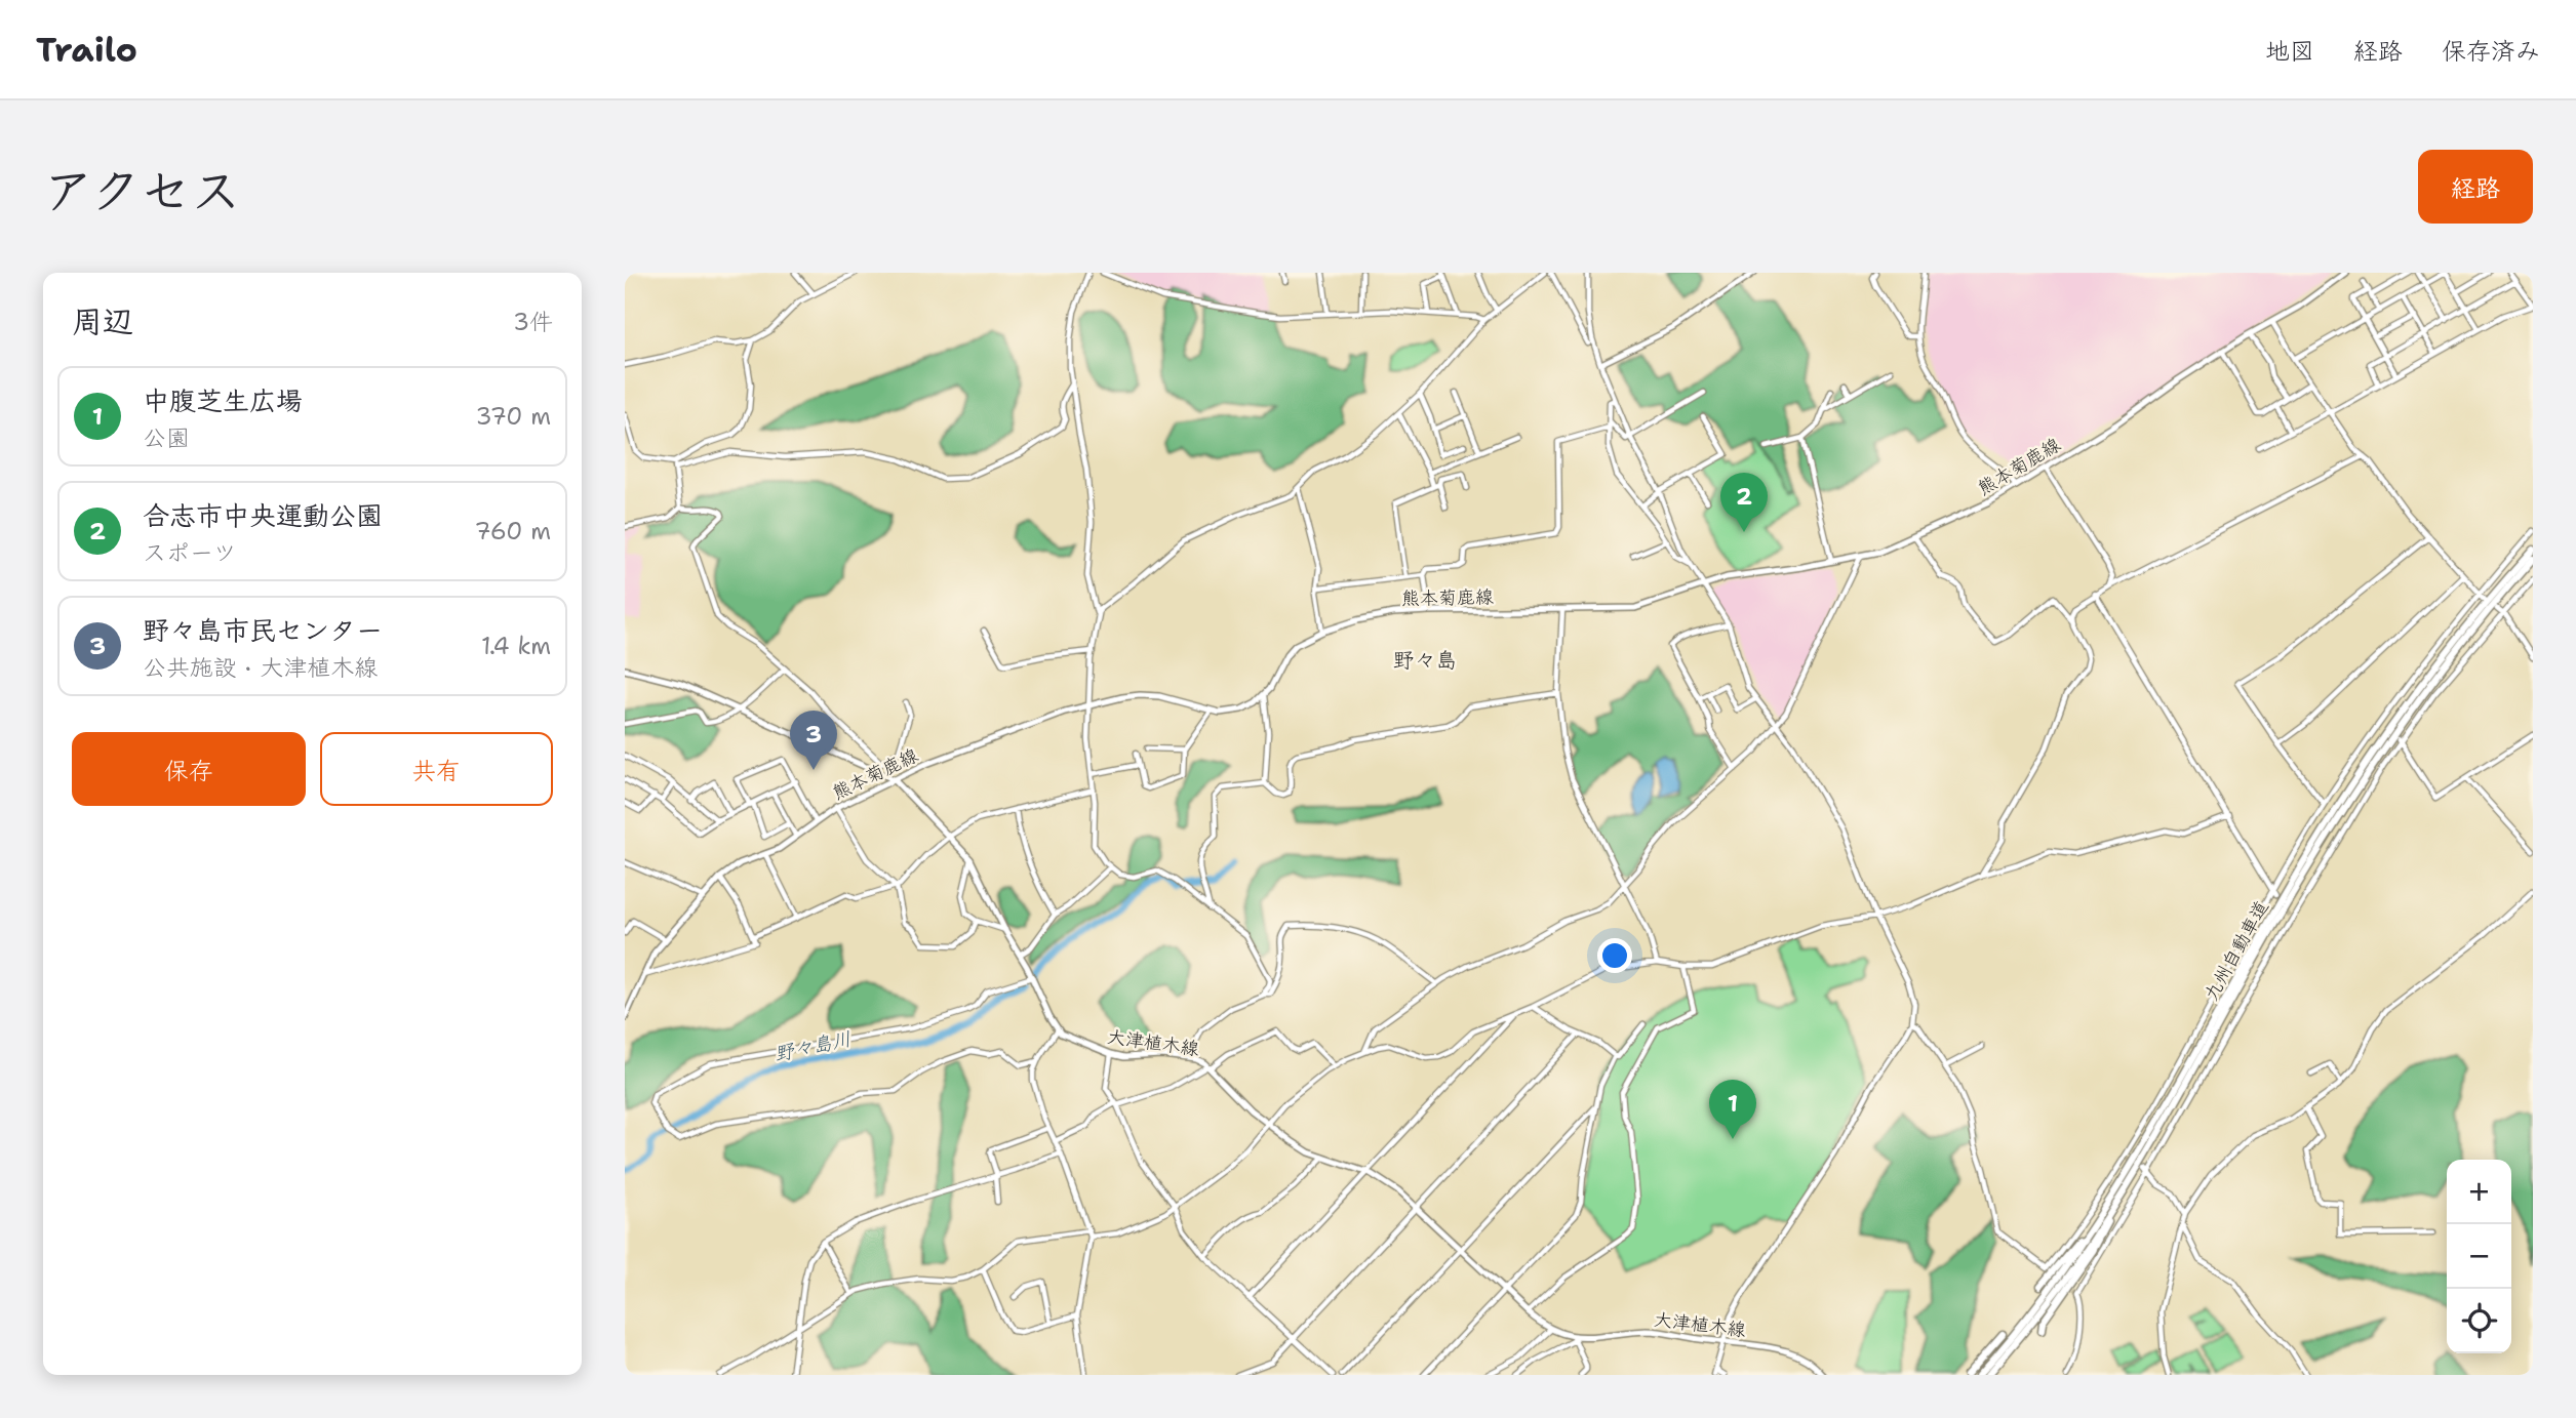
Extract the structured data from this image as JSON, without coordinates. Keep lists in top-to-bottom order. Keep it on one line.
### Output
{"streets":{"highway":["九州自動車道"],"main road":["熊本菊鹿線","大津植木線"]},"districts":["野々島"],"water":["野々島川"],"page":{"header":"Trailo","nav":["地図","経路","保存済み"],"title":"アクセス","buttons":["経路",["保存","共有"]],"heading":["周辺","3件"],"list":[{"mark":"1","name":"中腹芝生広場","note":"公園","value":"370 m"},{"mark":"2","name":"合志市中央運動公園","note":"スポーツ","value":"760 m"},{"mark":"3","name":"野々島市民センター","note":"公共施設 · 大津植木線","value":"1.4 km"}],"pins":["2","3","1"],"map_buttons":["+","−"]}}
